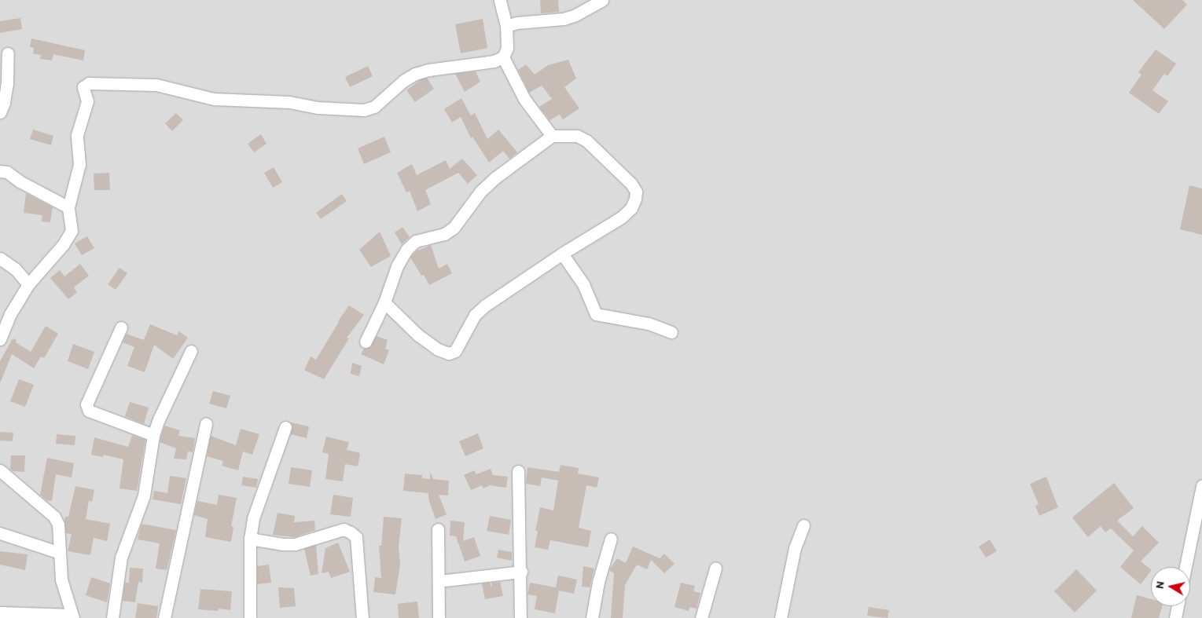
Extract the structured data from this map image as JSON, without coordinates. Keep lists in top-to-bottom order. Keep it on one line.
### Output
{"north":"left"}
